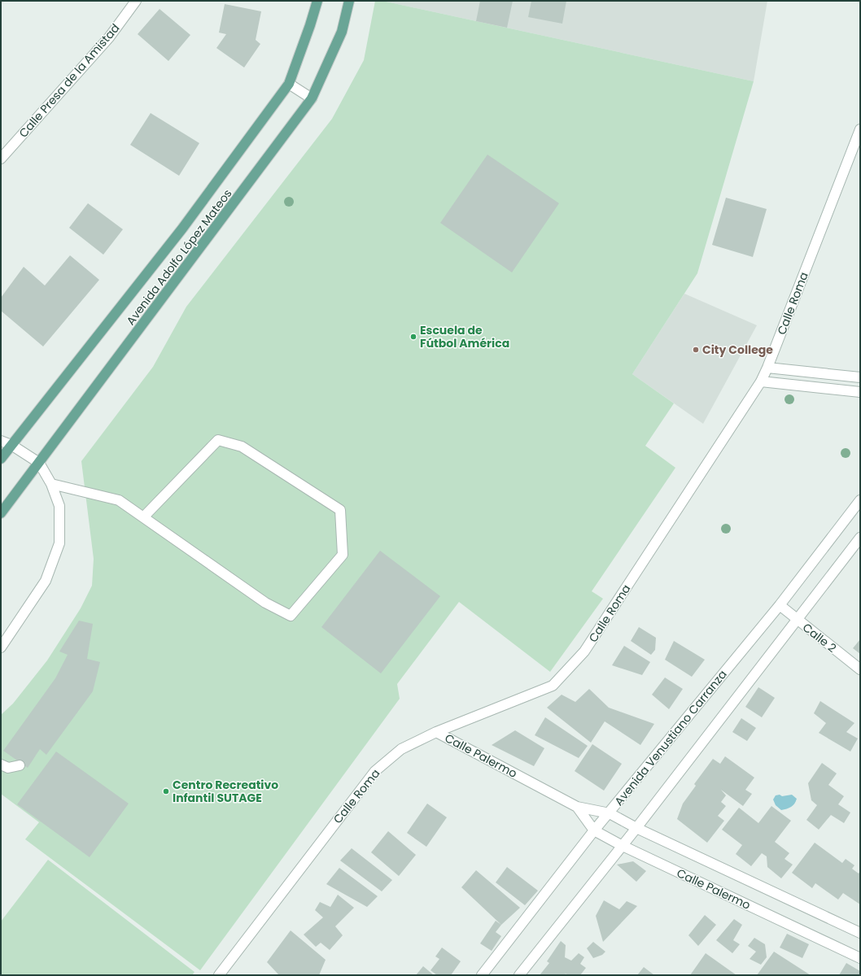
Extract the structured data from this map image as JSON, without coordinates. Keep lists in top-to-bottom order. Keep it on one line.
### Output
{"streets":{"main road":["Avenida Adolfo López Mateos"],"street":["Calle Presa de la Amistad","Calle Roma","Calle 2","Avenida Venustiano Carranza","Calle Palermo"]},"crossings":[["Calle Roma","Calle Palermo"],["Calle 2","Avenida Venustiano Carranza"],["Avenida Venustiano Carranza","Calle Palermo"]],"places":["Escuela de Fútbol América","City College","Centro Recreativo Infantil SUTAGE"]}
